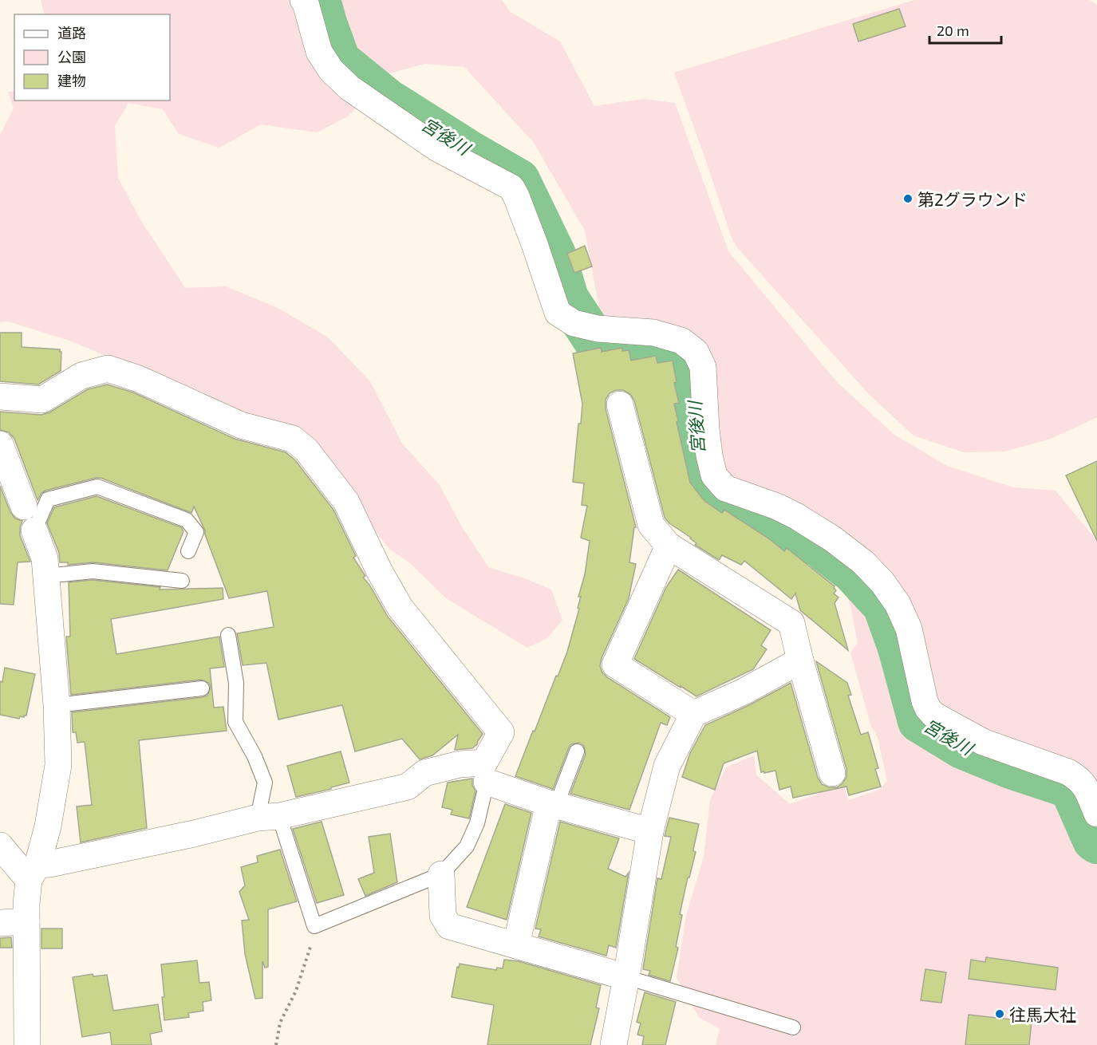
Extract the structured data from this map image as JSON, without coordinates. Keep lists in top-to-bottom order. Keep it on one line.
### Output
{"water":["宮後川"],"places":["第2グラウンド","往馬大社"],"legend":["道路","公園","建物"],"scale_bar":"20 m"}
